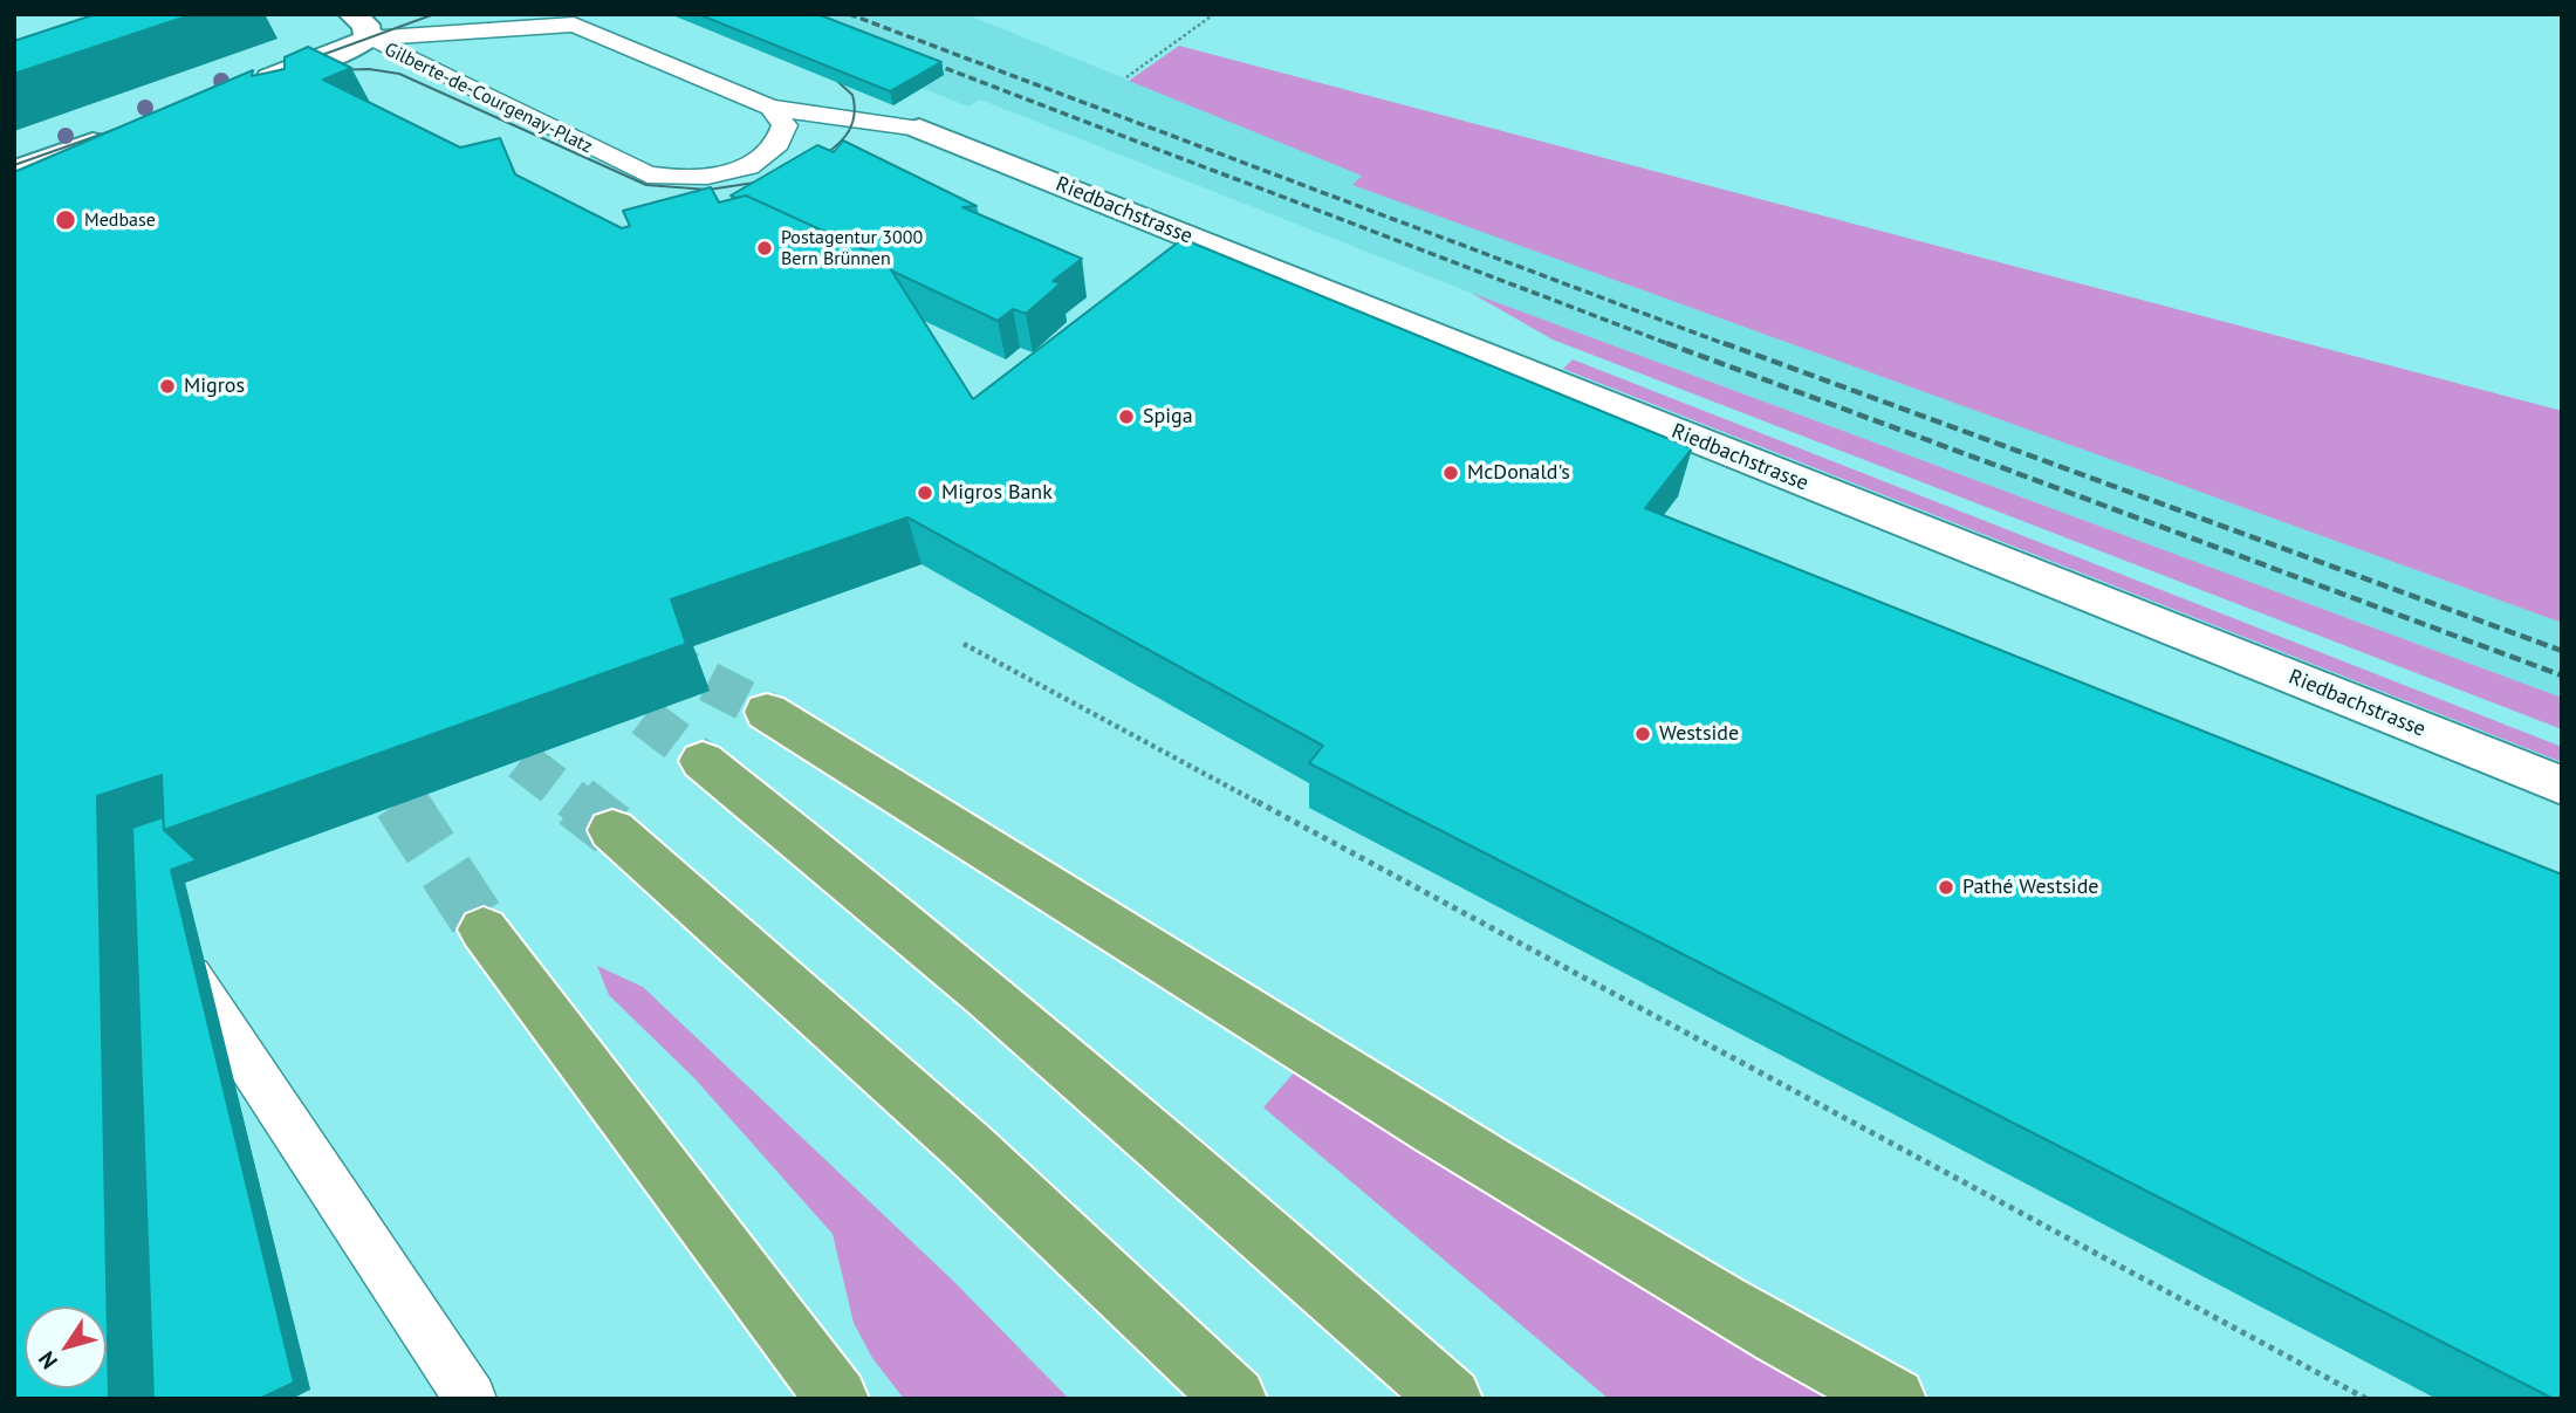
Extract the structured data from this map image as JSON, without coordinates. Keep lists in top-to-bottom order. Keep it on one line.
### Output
{"streets":{"street":["Riedbachstrasse"],"lane":["Gilberte-de-Courgenay-Platz"]},"crossings":[["Gilberte-de-Courgenay-Platz","Riedbachstrasse"]],"places":["Medbase","Postagentur 3000 Bern Brünnen","Migros","Spiga","McDonald's","Migros Bank","Westside","Pathé Westside"],"north":"bottom left"}
